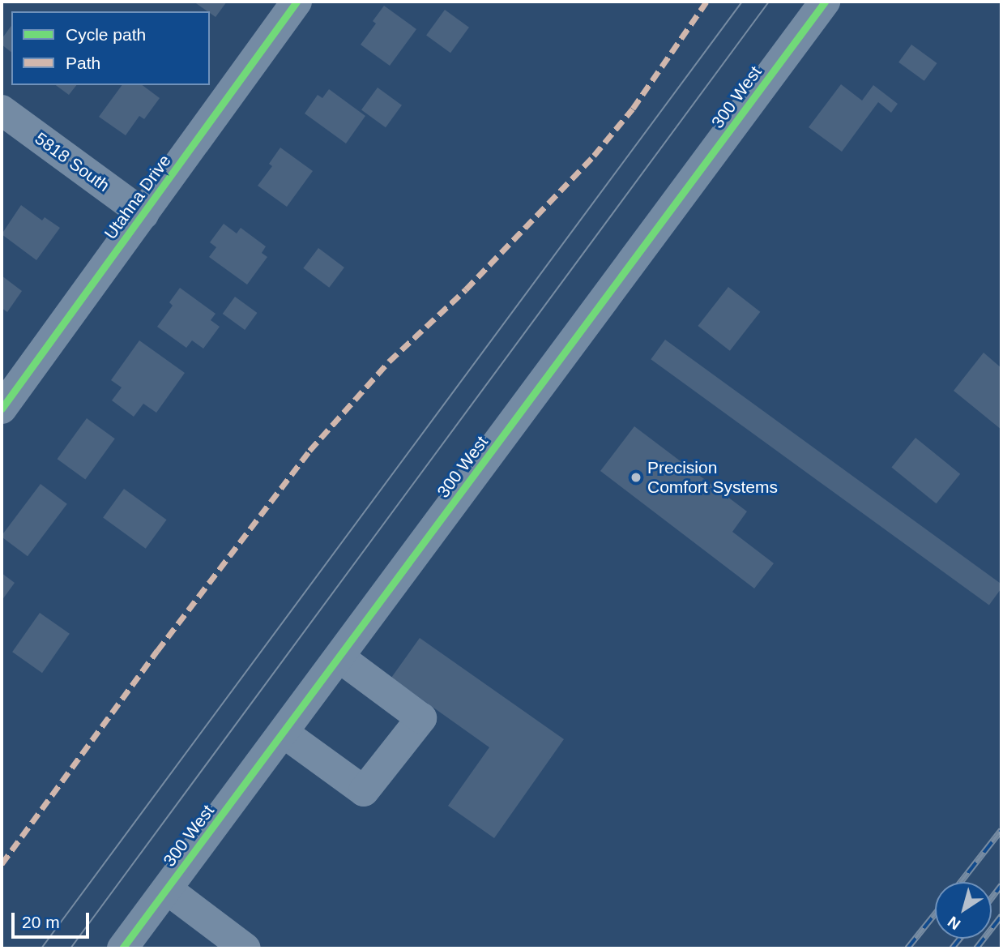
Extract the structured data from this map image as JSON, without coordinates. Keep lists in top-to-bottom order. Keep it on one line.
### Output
{"streets":{"street":["300 West","5818 South","Utahna Drive"]},"crossings":[["5818 South","Utahna Drive"]],"places":["Precision Comfort Systems"],"legend":["Cycle path","Path"],"scale_bar":"20 m","north":"bottom left"}
